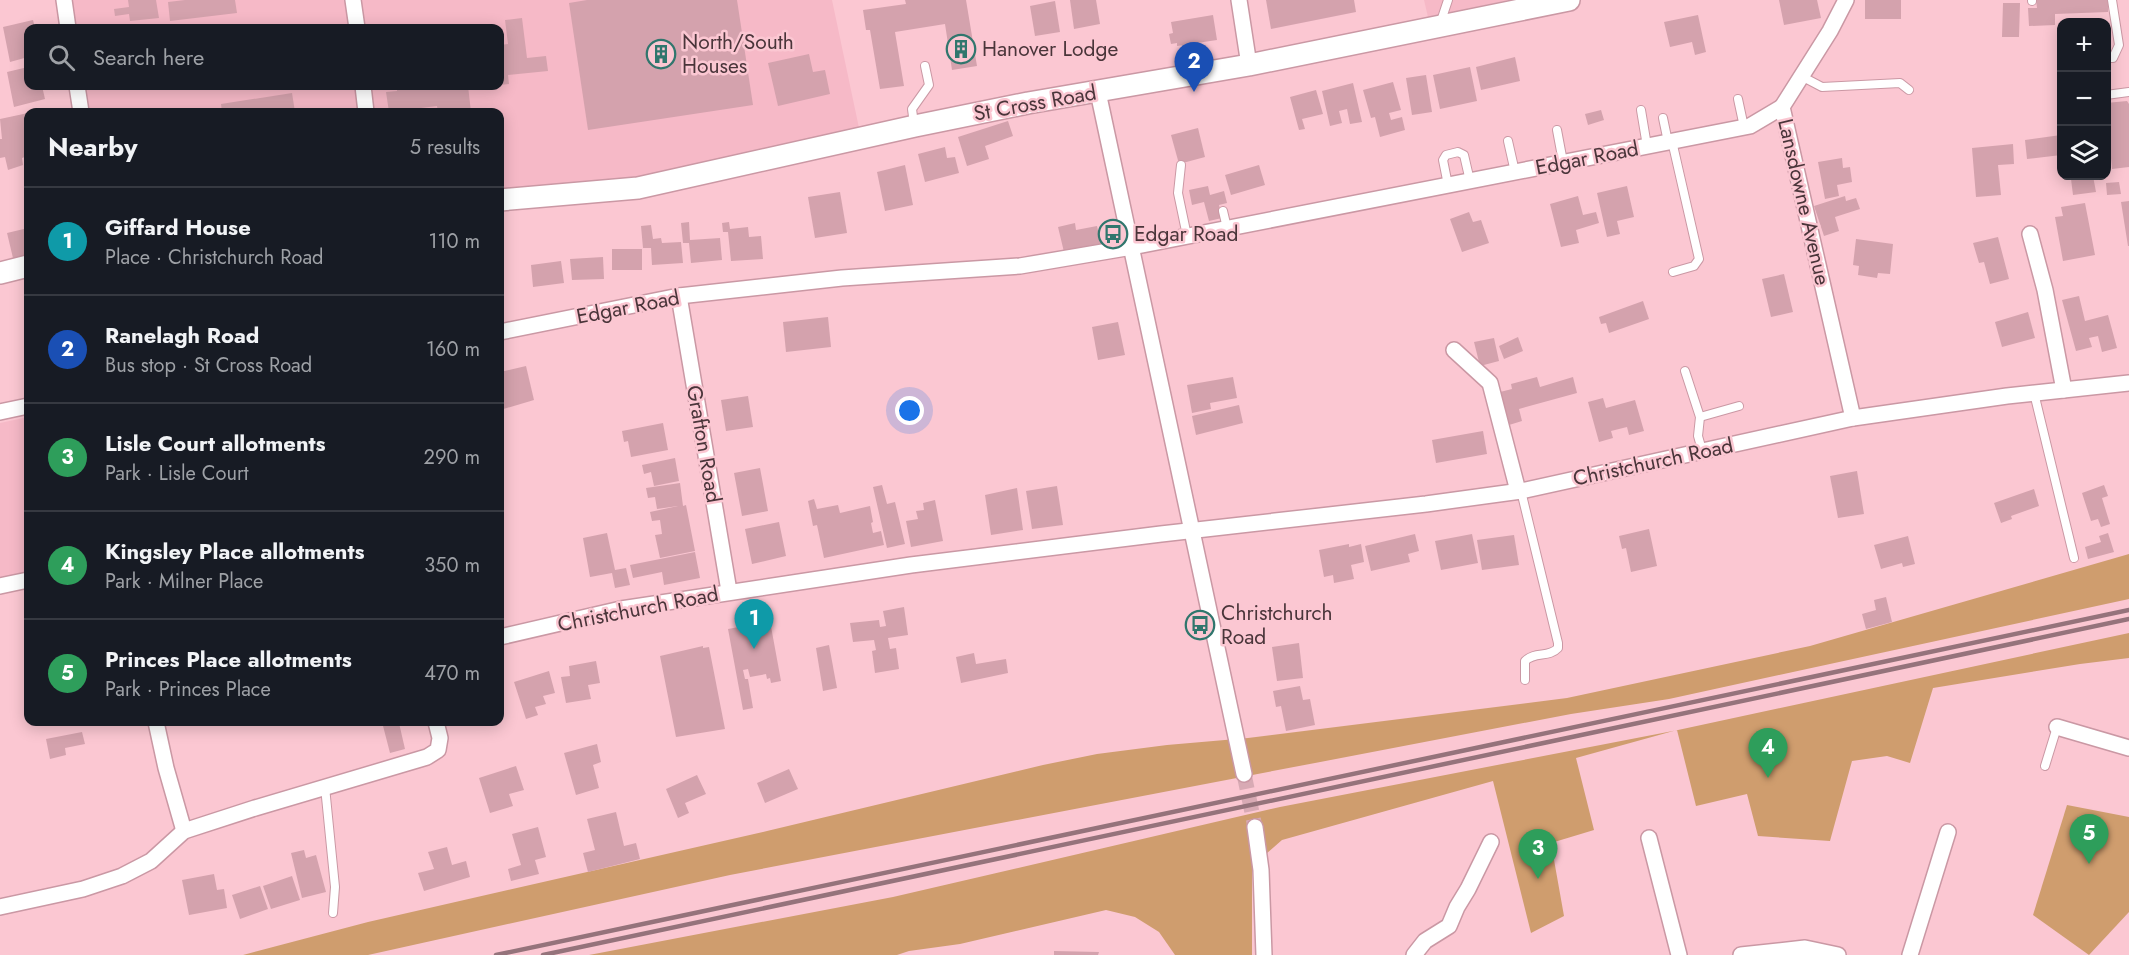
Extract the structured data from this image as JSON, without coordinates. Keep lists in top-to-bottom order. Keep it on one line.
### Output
{"streets":{"main road":["St Cross Road"],"street":["Edgar Road","Lansdowne Avenue","Grafton Road","Christchurch Road"]},"crossings":[["Edgar Road","Lansdowne Avenue"],["Edgar Road","Grafton Road"],["Lansdowne Avenue","Christchurch Road"],["Grafton Road","Christchurch Road"]],"places":{"building":["Hanover Lodge","North/South Houses"],"bus stop":["Edgar Road","Christchurch Road"]},"page":{"map_buttons":["+","−"],"search":"Search here","pins":["2","1","4","5","3"],"heading":["Nearby","5 results"],"list":[{"mark":"1","name":"Giffard House","note":"Place · Christchurch Road","value":"110 m"},{"mark":"2","name":"Ranelagh Road","note":"Bus stop · St Cross Road","value":"160 m"},{"mark":"3","name":"Lisle Court allotments","note":"Park · Lisle Court","value":"290 m"},{"mark":"4","name":"Kingsley Place allotments","note":"Park · Milner Place","value":"350 m"},{"mark":"5","name":"Princes Place allotments","note":"Park · Princes Place","value":"470 m"}]}}
